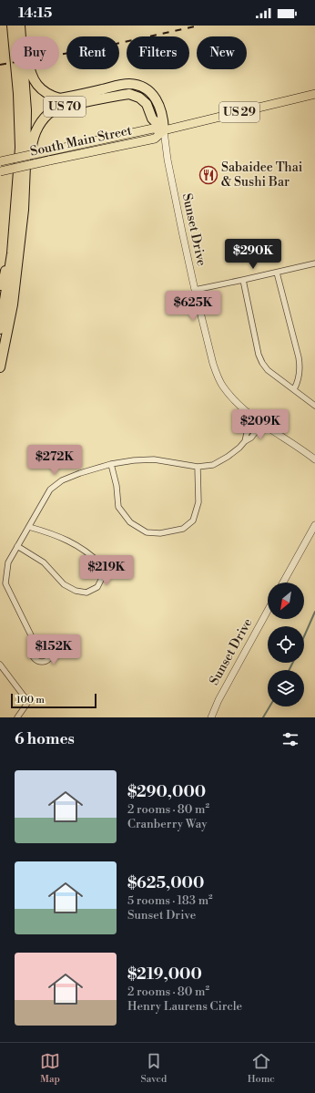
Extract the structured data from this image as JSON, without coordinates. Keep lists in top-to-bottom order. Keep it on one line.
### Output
{"streets":{"highway":["US 70"],"main road":["US 29","South Main Street"],"street":["Sunset Drive"]},"crossings":[["US 70","South Main Street"],["US 70","Sunset Drive"],["South Main Street","Sunset Drive"]],"places":{"restaurant":["Sabaidee Thai & Sushi Bar"]},"scale_bar":"100 m","north":"bottom left","page":{"status":"14:15","chip":["Buy","Rent","Filters","New"],"price":["$290K","$625K","$209K","$272K","$219K","$152K"],"scale":"100 m","heading":"6 homes","list":[{"name":"$290,000","note":"2 rooms · 80 m² · Cranberry Way"},{"name":"$625,000","note":"5 rooms · 183 m² · Sunset Drive"},{"name":"$219,000","note":"2 rooms · 80 m² · Henry Laurens Circle"}],"tabs":["Map","Saved","Home"]}}
